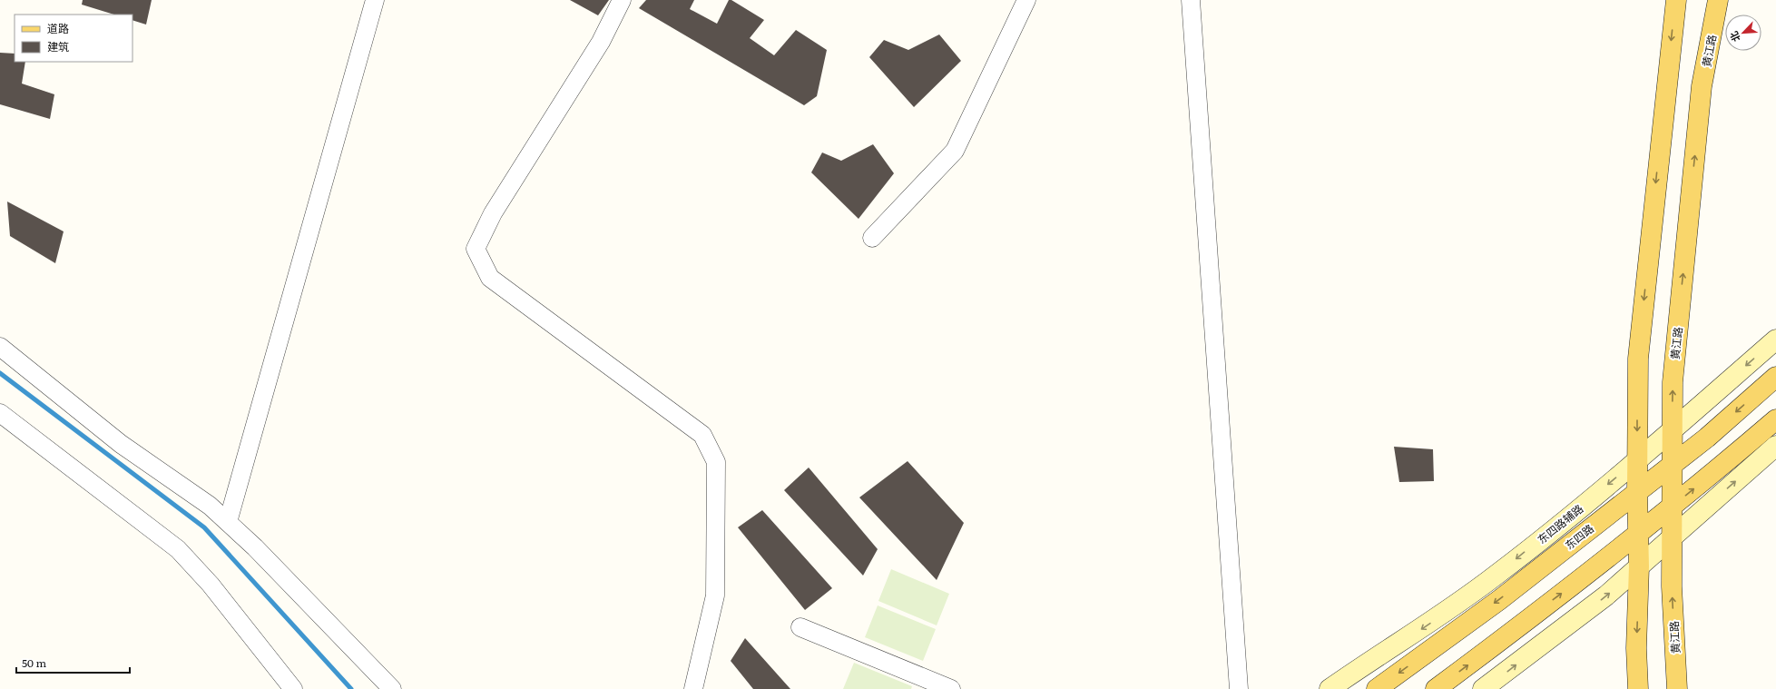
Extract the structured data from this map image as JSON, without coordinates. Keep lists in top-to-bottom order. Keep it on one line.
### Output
{"streets":{"main road":["黄江路","东四路辅路","东四路"]},"crossings":[["黄江路","东四路辅路"],["黄江路","东四路"]],"legend":["道路","建筑"],"scale_bar":"50 m","north":"bottom left"}
